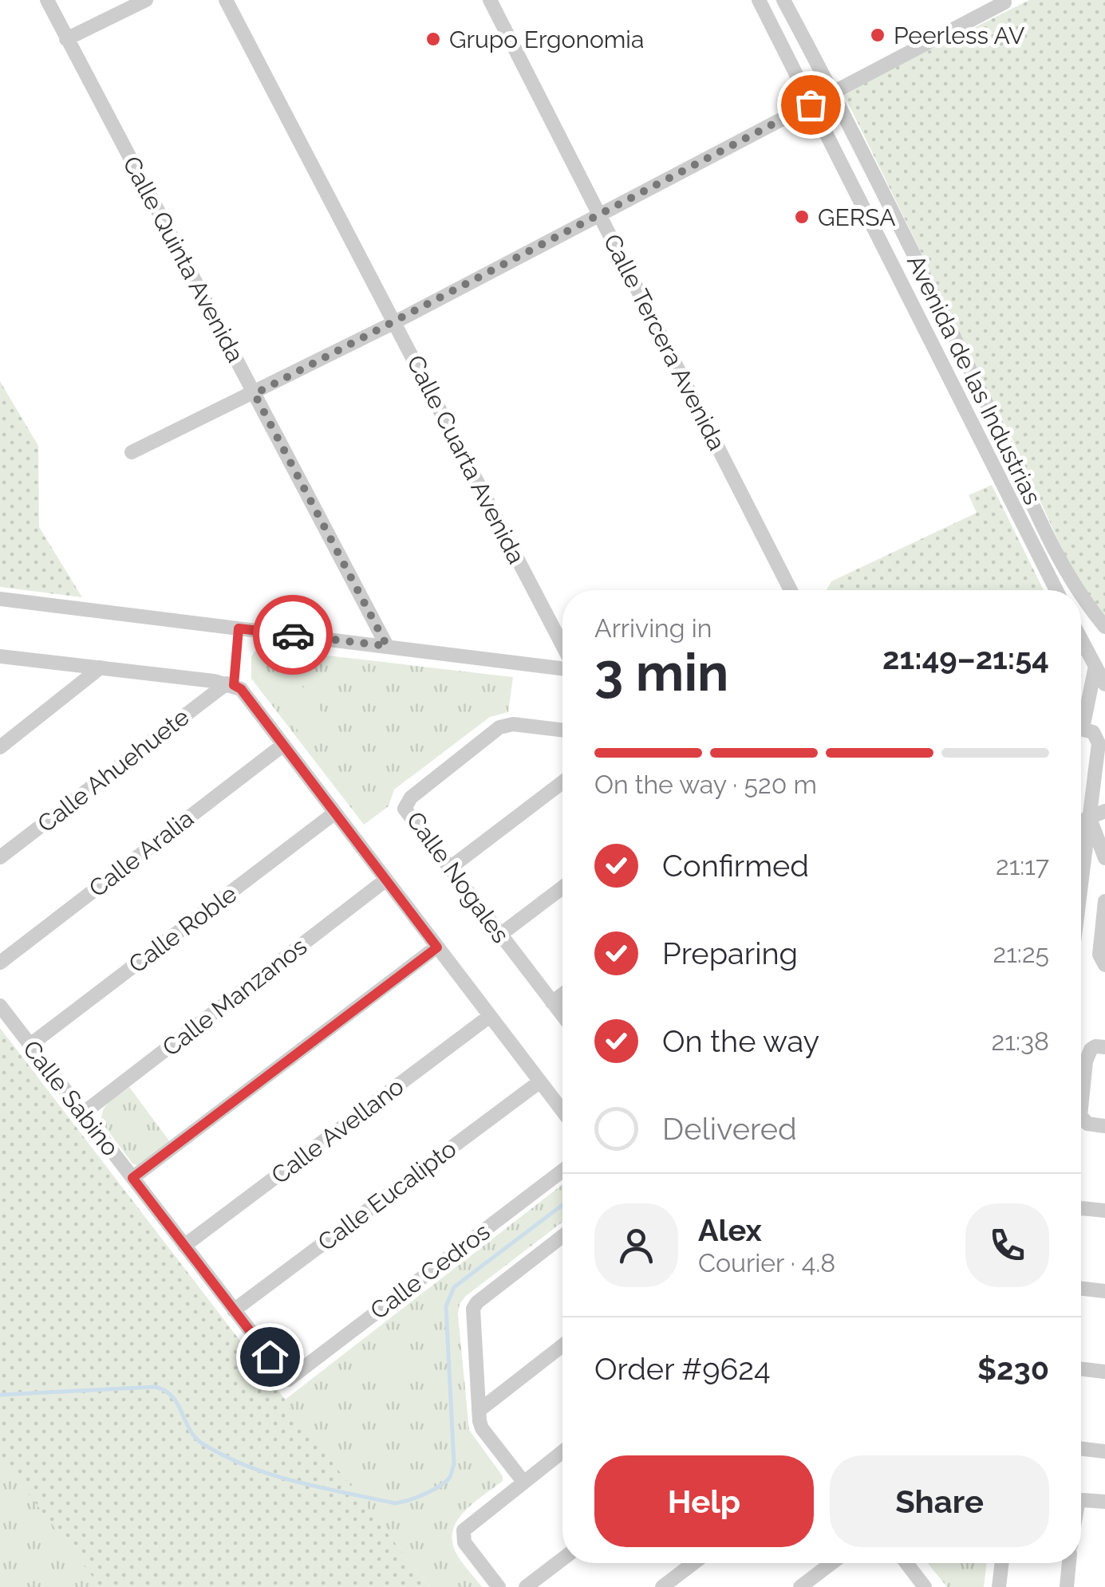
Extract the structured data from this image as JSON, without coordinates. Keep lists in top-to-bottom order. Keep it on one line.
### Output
{"streets":{"street":["Calle Quinta Avenida","Calle Tercera Avenida","Avenida de las Industrias","Calle Cuarta Avenida","Calle Ahuehuete","Calle Aralia","Calle Nogales","Calle Roble","Calle Manzanos","Calle Sabino","Calle Avellano","Calle Eucalipto","Calle Cedros"]},"crossings":[["Calle Roble","Calle Sabino"],["Calle Manzanos","Calle Sabino"],["Calle Sabino","Calle Avellano"],["Calle Sabino","Calle Eucalipto"],["Calle Sabino","Calle Cedros"]],"places":["Peerless AV","Grupo Ergonomia","GERSA"],"page":{"heading":["3 min","Arriving in","21:49–21:54"],"panel":["Alex","Courier · 4.8","Order #9624","$230"],"bar":"On the way · 520 m","list":[["Confirmed","21:17"],["Preparing","21:25"],["On the way","21:38"],"Delivered"],"buttons":["Help","Share"]}}
